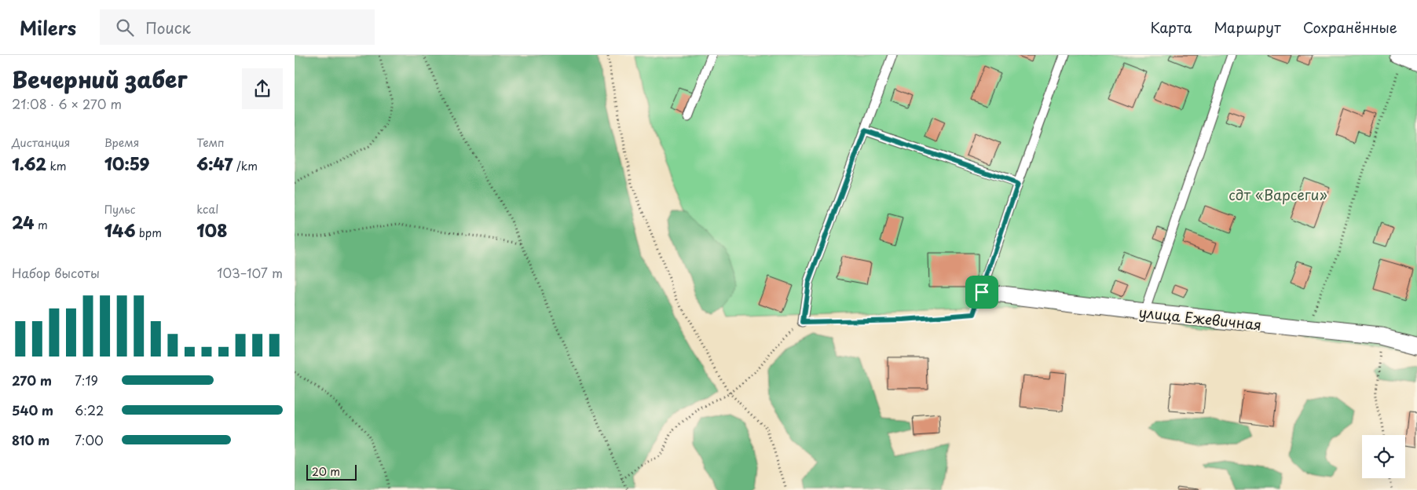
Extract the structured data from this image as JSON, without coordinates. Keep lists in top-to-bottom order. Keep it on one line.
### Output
{"streets":{"street":["улица Ежевичная"]},"parks":["сдт «Варсеги»"],"scale_bar":"20 m","page":{"header":"Milers","search":"Поиск","nav":["Карта","Маршрут","Сохранённые"],"heading":["Вечерний забег","21:08 · 6 × 270 m"],"stats":[["Дистанция","1.62 km"],["Время","10:59"],["Темп","6:47 /km"],["24 m"],["Пульс","146 bpm"],["kcal","108"]],"chart":["Набор высоты","103–107 m"],"list":[{"name":"270 m","note":"7:19"},{"name":"540 m","note":"6:22"},{"name":"810 m","note":"7:00"}],"scale":"20 m"}}
